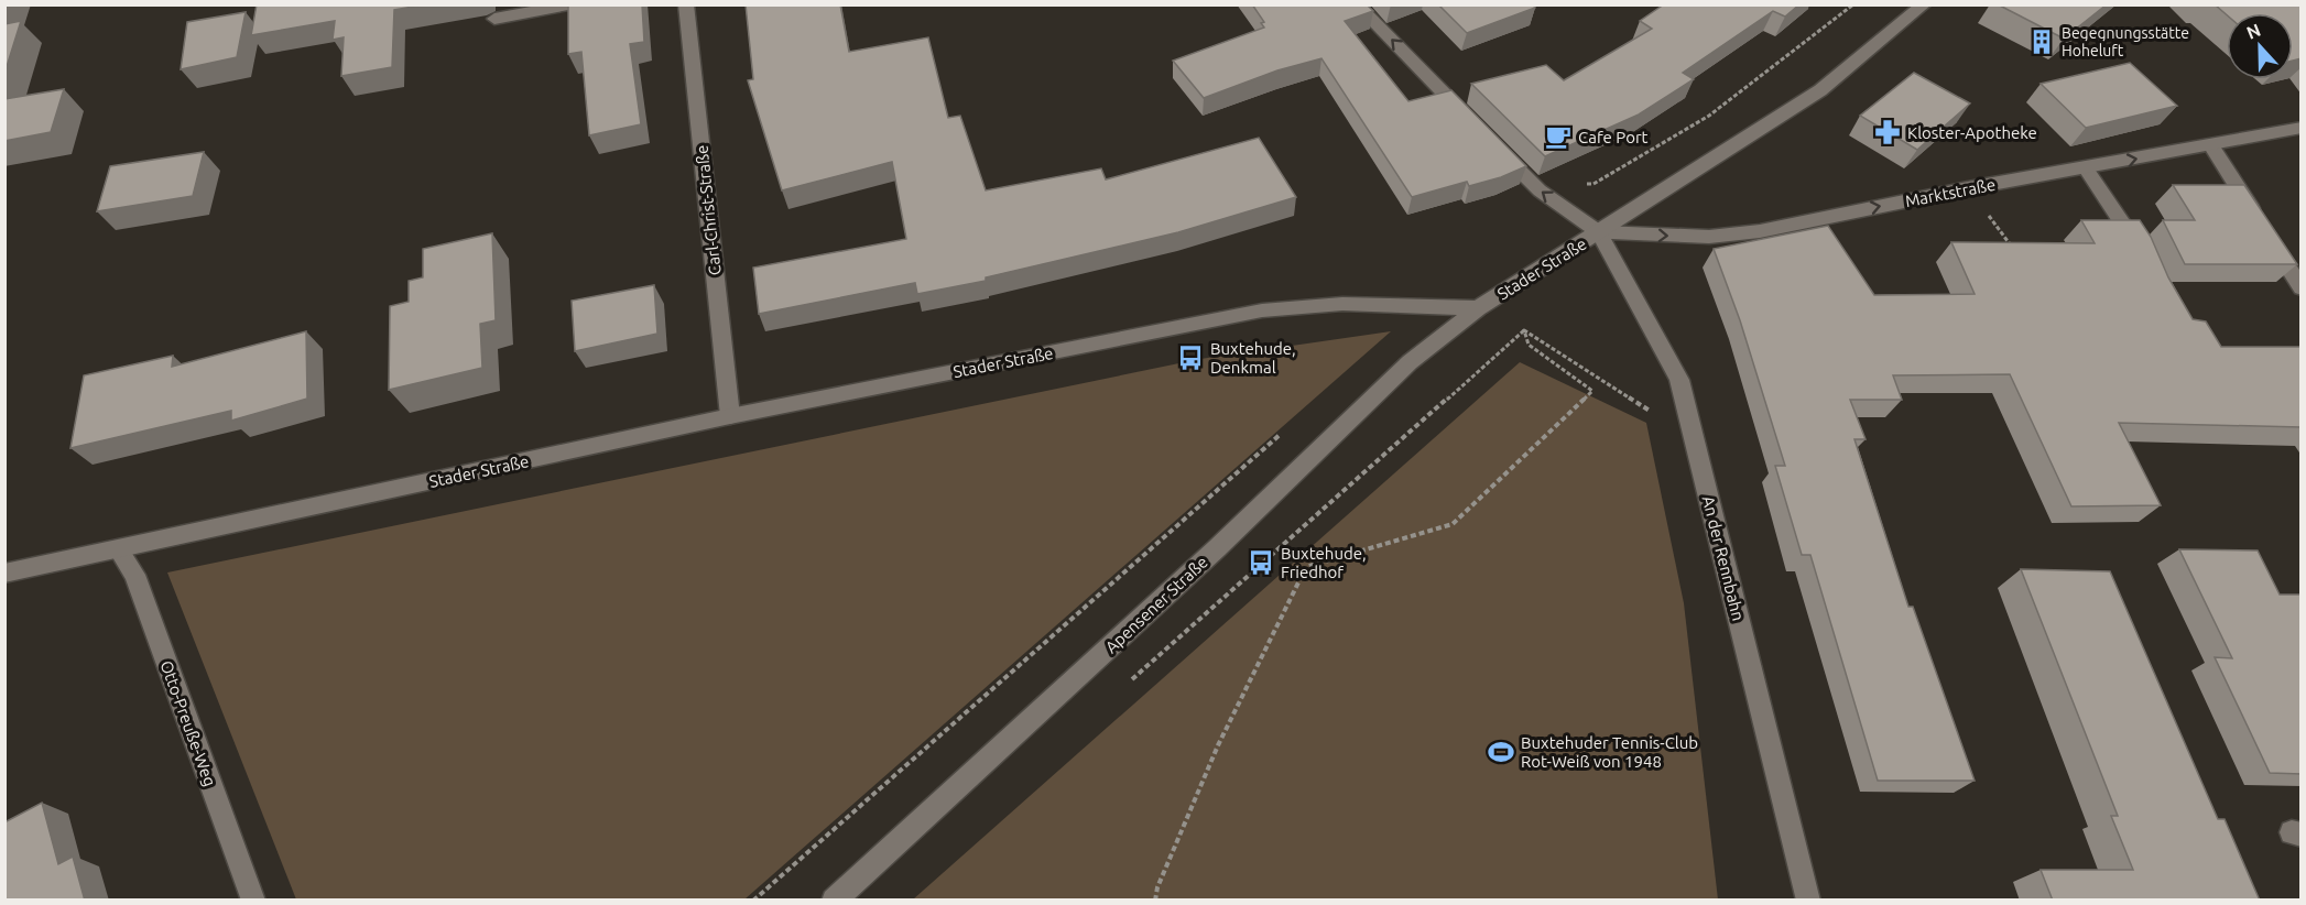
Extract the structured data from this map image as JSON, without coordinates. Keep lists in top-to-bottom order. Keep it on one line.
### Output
{"streets":{"street":["Marktstraße","Carl-Christ-Straße","Stader Straße","An der Rennbahn","Apensener Straße","Otto-Preuße-Weg"]},"crossings":[["Marktstraße","Stader Straße"],["Marktstraße","An der Rennbahn"],["Carl-Christ-Straße","Stader Straße"],["Stader Straße","An der Rennbahn"],["Stader Straße","Apensener Straße"],["Stader Straße","Otto-Preuße-Weg"]],"one_way":["Marktstraße"],"places":{"building":["Begegnungsstätte Hoheluft"],"pharmacy":["Kloster-Apotheke"],"cafe":["Cafe Port"],"bus stop":["Buxtehude, Denkmal","Buxtehude, Friedhof"],"sports":["Buxtehuder Tennis-Club Rot-Weiß von 1948"]},"north":"top"}
